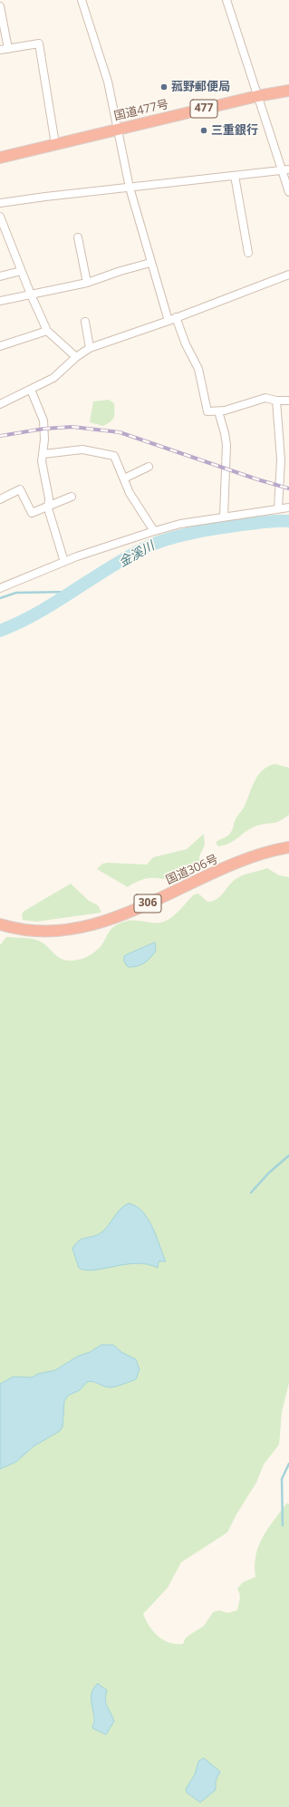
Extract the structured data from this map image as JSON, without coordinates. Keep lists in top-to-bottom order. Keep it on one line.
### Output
{"streets":{"highway":["477","国道477号","国道306号","306"]},"water":["金溪川"],"places":["菰野郵便局","三重銀行"]}
